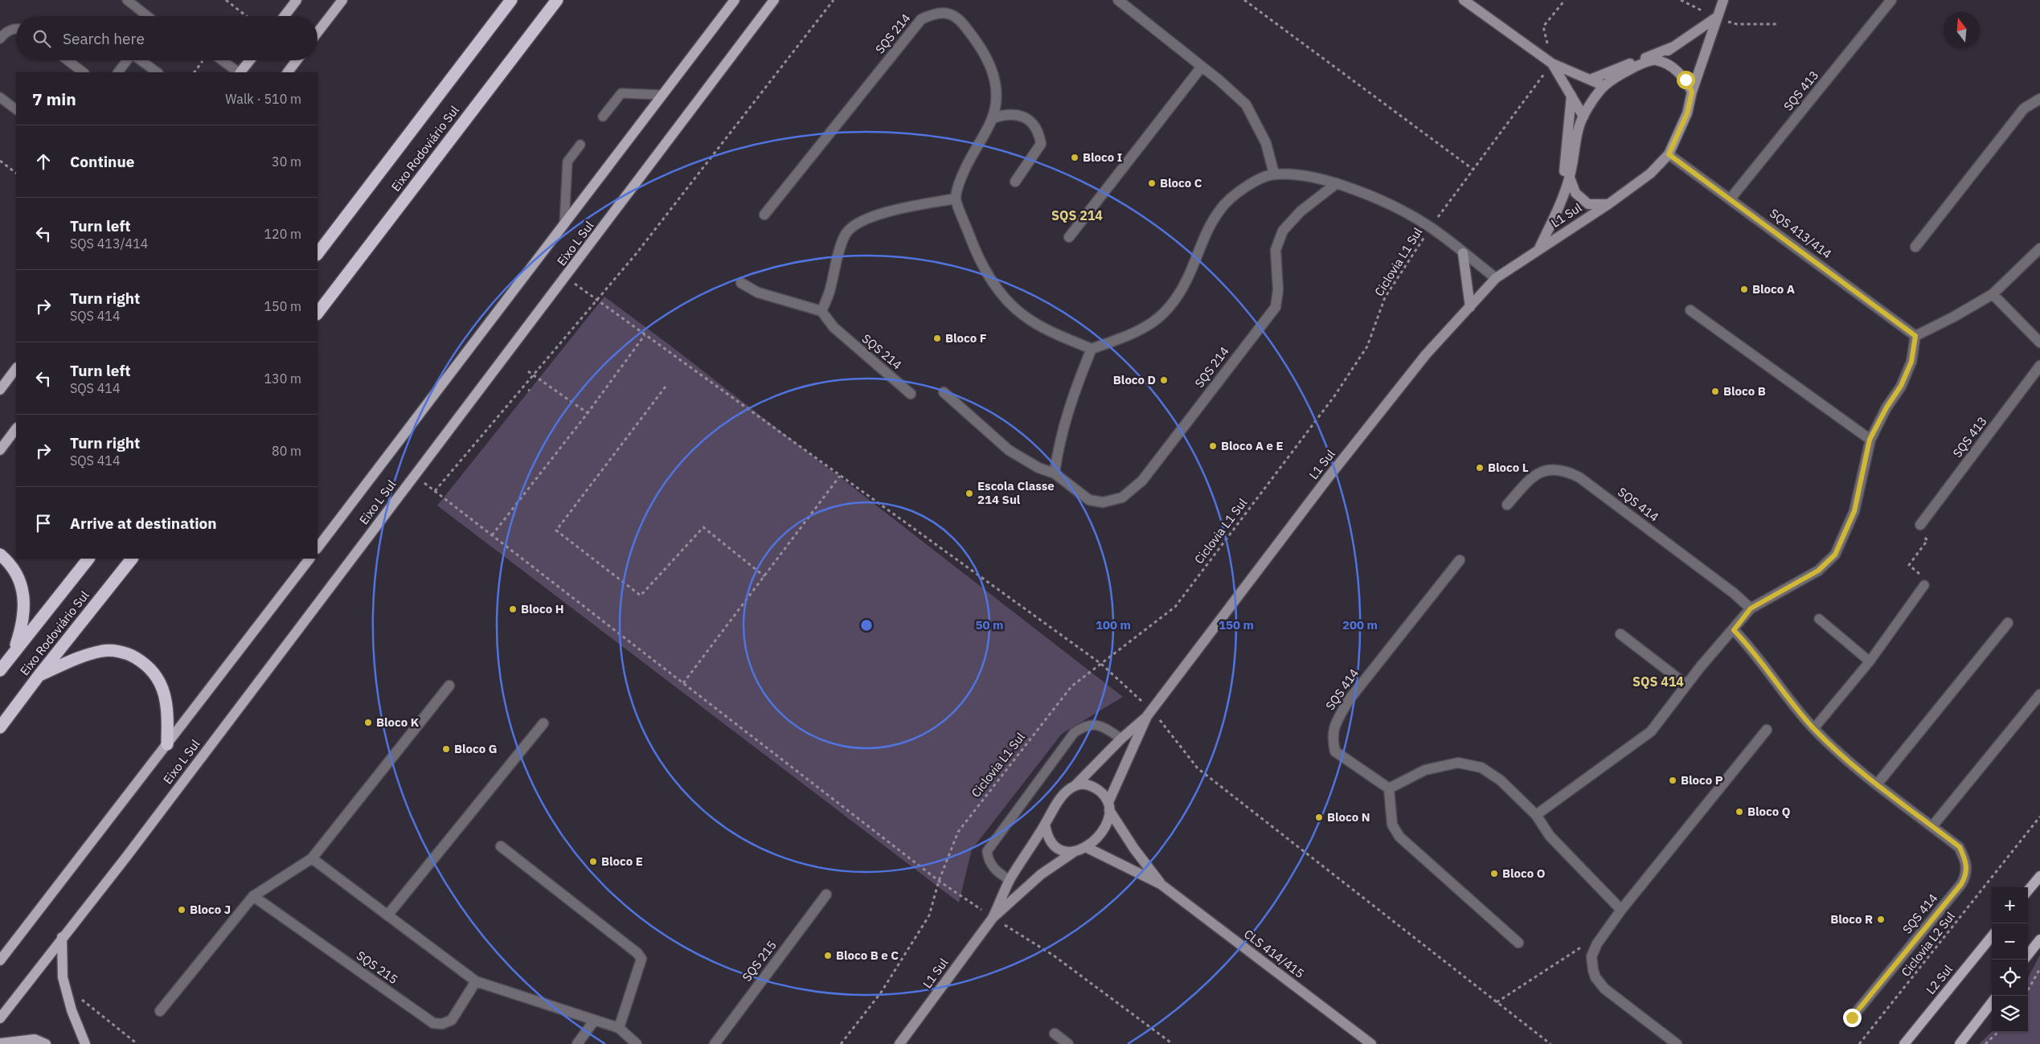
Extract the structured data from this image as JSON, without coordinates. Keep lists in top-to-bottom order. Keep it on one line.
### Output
{"streets":{"highway":["Eixo Rodoviário Sul"],"main road":["Eixo L Sul","L2 Sul"],"street":["SQS 214","SQS 413","L1 Sul","SQS 413/414","SQS 414","CLS 414/415","SQS 215"],"path":["Ciclovia L1 Sul","Ciclovia L2 Sul"]},"crossings":[["SQS 413","SQS 413/414"],["L1 Sul","SQS 413/414"],["L1 Sul","CLS 414/415"]],"districts":["SQS 214","SQS 414"],"places":["Bloco I","Bloco C","Bloco A","Bloco F","Bloco D","Bloco B","Bloco A e E","Bloco L","Escola Classe 214 Sul","Bloco H","Bloco K","Bloco G","Bloco P","Bloco Q","Bloco N","Bloco E","Bloco O","Bloco J","Bloco R","Bloco B e C"],"north":"top","page":{"search":"Search here","heading":["7 min","Walk · 510 m"],"list":[["Continue","30 m"],["Turn left","SQS 413/414","120 m"],["Turn right","SQS 414","150 m"],["Turn left","SQS 414","130 m"],["Turn right","SQS 414","80 m"],"Arrive at destination"],"map_buttons":["+","−"]},"rings":["50 m","100 m","150 m","200 m"]}
